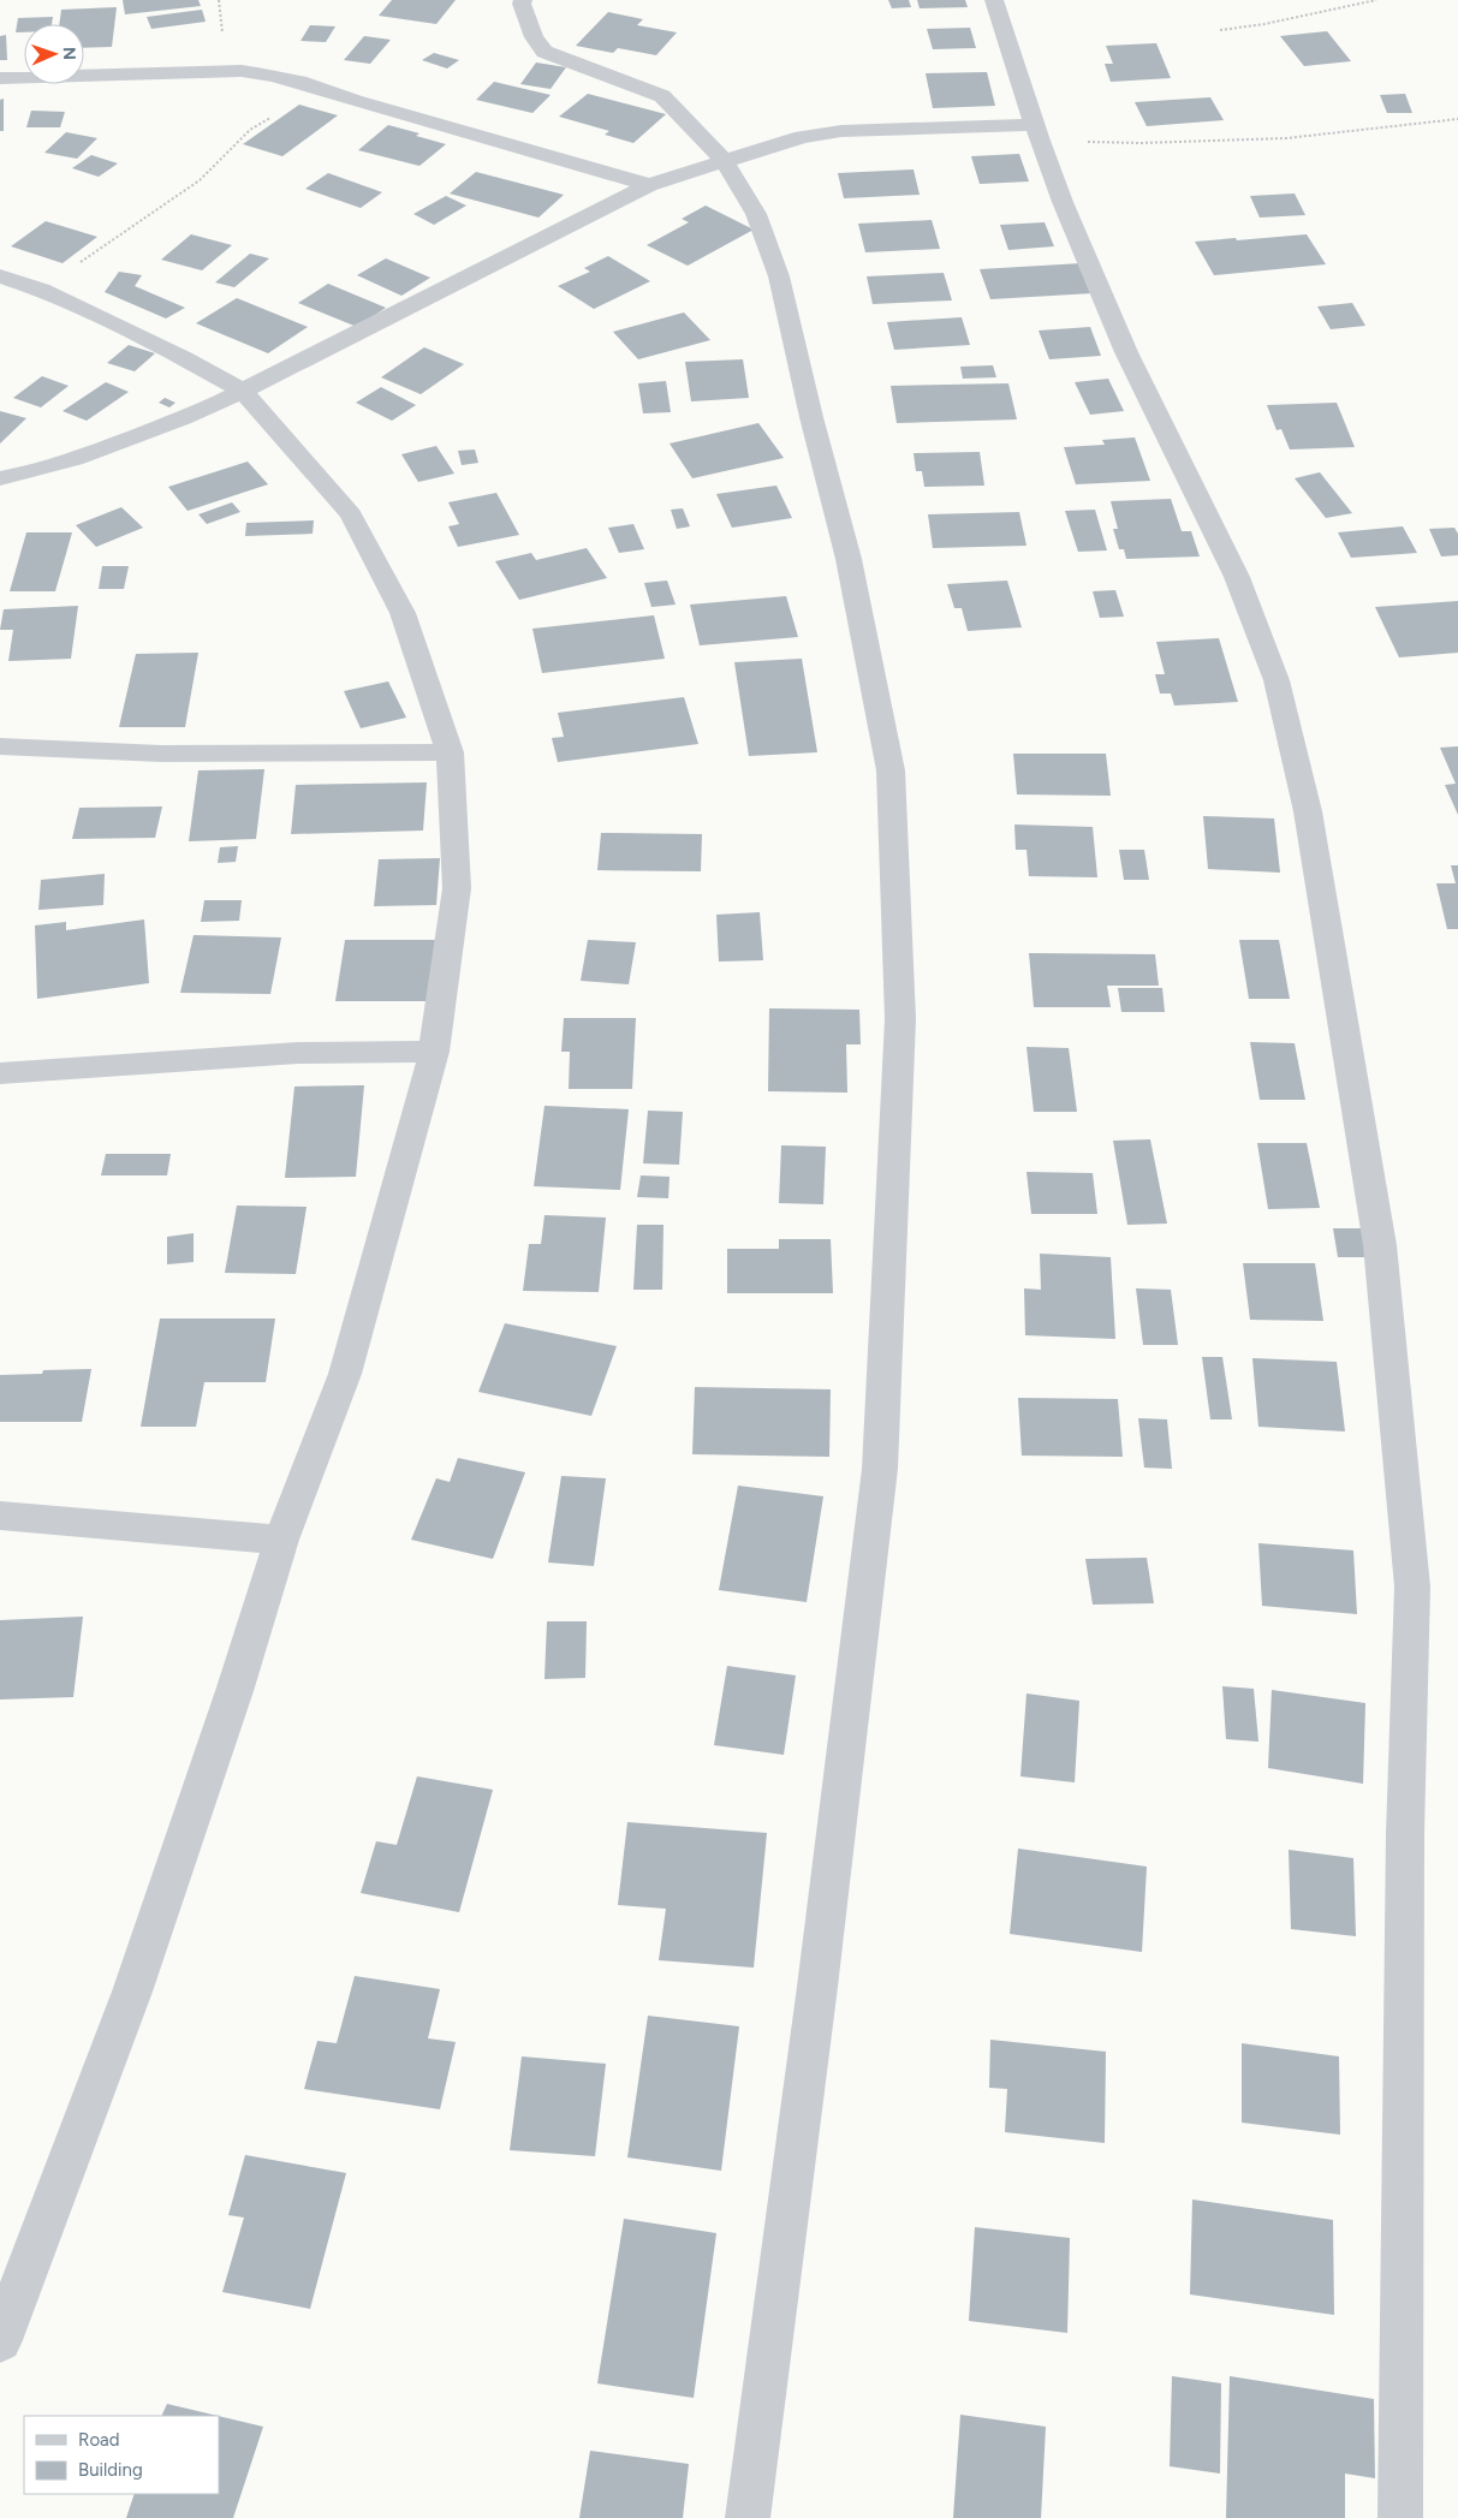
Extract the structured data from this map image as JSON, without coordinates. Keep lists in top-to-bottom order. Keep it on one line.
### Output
{"legend":["Road","Building"],"north":"right"}
